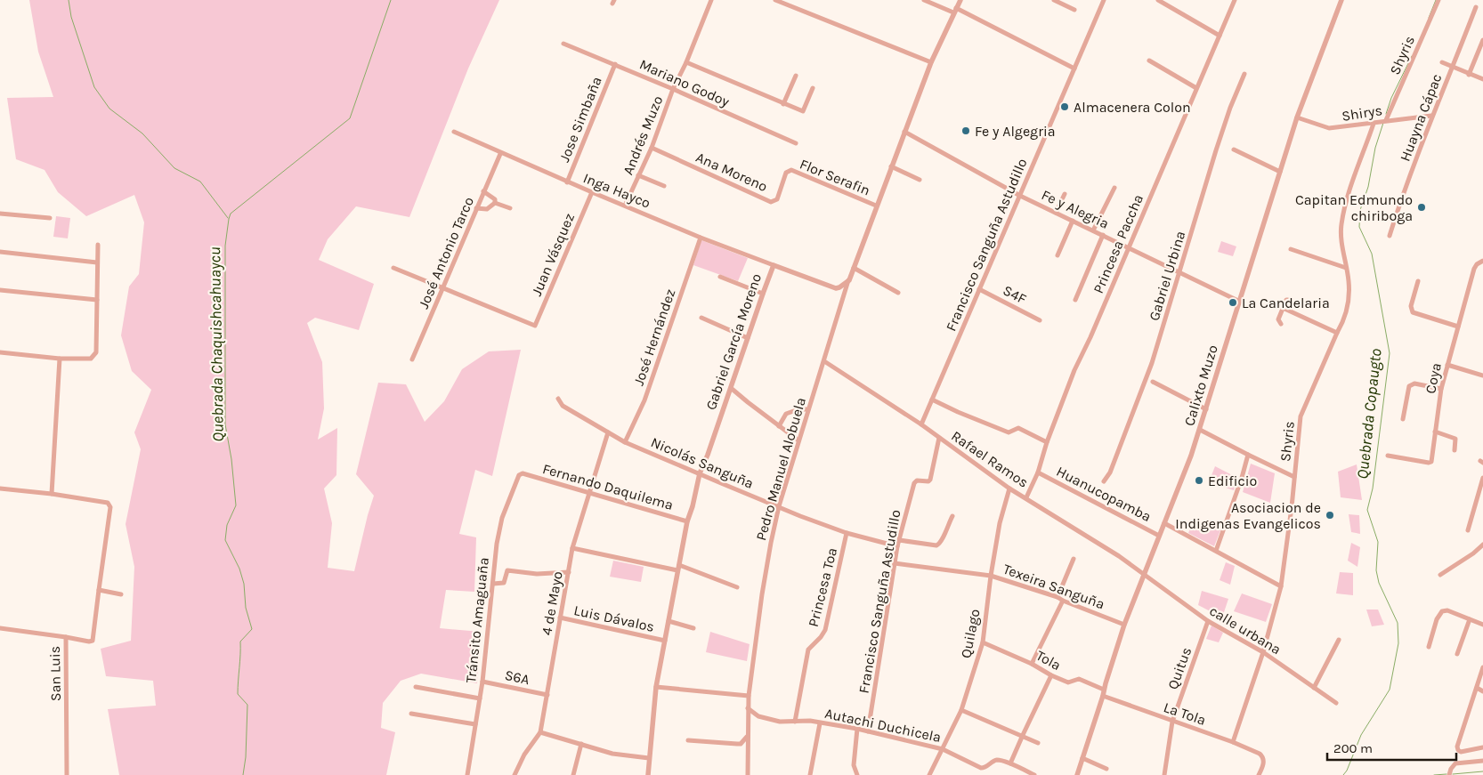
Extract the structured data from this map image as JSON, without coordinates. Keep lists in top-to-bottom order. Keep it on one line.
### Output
{"streets":{"street":["Shyris","Mariano Godoy","Shirys","Huayna Cápac","Jose Simbaña","Andrés Muzo","Ana Moreno","Flor Serafin","Inga Hayco","Fe y Alegria","Princesa Paccha","Francisco Sanguña Astudillo","José Antonio Tarco","Juan Vásquez","Gabriel Urbina","S4F","José Hernández","Gabriel García Moreno","Coya","Calixto Muzo","Rafael Ramos","Nicolás Sanguña","Pedro Manuel Alobuela","Fernando Daquilema","Huanucopamba","Texeira Sanguña","Princesa Toa","4 de Mayo","Luis Dávalos","Tránsito Amaguaña","calle urbana","Quilago","Tola","Quitus","San Luis","S6A","La Tola","Autachi Duchicela"]},"crossings":[["Shyris","Shirys"],["Shyris","calle urbana"],["Shyris","La Tola"],["Mariano Godoy","Jose Simbaña"],["Mariano Godoy","Andrés Muzo"],["Shirys","Huayna Cápac"],["Shirys","Calixto Muzo"],["Jose Simbaña","Inga Hayco"],["Andrés Muzo","Ana Moreno"],["Andrés Muzo","Inga Hayco"],["Ana Moreno","Flor Serafin"],["Inga Hayco","José Antonio Tarco"],["Inga Hayco","Juan Vásquez"],["Inga Hayco","José Hernández"],["Inga Hayco","Gabriel García Moreno"],["Fe y Alegria","Princesa Paccha"],["Fe y Alegria","Francisco Sanguña Astudillo"],["Fe y Alegria","Gabriel Urbina"],["Fe y Alegria","Calixto Muzo"],["Princesa Paccha","Rafael Ramos"],["Princesa Paccha","Huanucopamba"],["Francisco Sanguña Astudillo","S4F"],["Francisco Sanguña Astudillo","Rafael Ramos"],["Francisco Sanguña Astudillo","Nicolás Sanguña"],["Francisco Sanguña Astudillo","Texeira Sanguña"],["Francisco Sanguña Astudillo","Autachi Duchicela"],["José Antonio Tarco","Juan Vásquez"],["José Hernández","Nicolás Sanguña"],["Gabriel García Moreno","Nicolás Sanguña"],["Gabriel García Moreno","Pedro Manuel Alobuela"],["Gabriel García Moreno","Fernando Daquilema"],["Gabriel García Moreno","Luis Dávalos"],["Calixto Muzo","Rafael Ramos"],["Calixto Muzo","Huanucopamba"],["Calixto Muzo","Texeira Sanguña"],["Calixto Muzo","calle urbana"],["Calixto Muzo","Tola"],["Calixto Muzo","La Tola"],["Rafael Ramos","Pedro Manuel Alobuela"],["Rafael Ramos","calle urbana"],["Rafael Ramos","Quilago"],["Nicolás Sanguña","Pedro Manuel Alobuela"],["Nicolás Sanguña","Princesa Toa"],["Nicolás Sanguña","4 de Mayo"],["Pedro Manuel Alobuela","Autachi Duchicela"],["Fernando Daquilema","4 de Mayo"],["Fernando Daquilema","Tránsito Amaguaña"],["Texeira Sanguña","Quilago"],["Princesa Toa","Autachi Duchicela"],["4 de Mayo","Luis Dávalos"],["4 de Mayo","S6A"],["Tránsito Amaguaña","S6A"],["calle urbana","Quitus"],["Quilago","Tola"],["Quilago","Autachi Duchicela"],["Tola","La Tola"],["Quitus","La Tola"]],"water":["Quebrada Chaquishcahuaycu","Quebrada Copaugto"],"places":["Almacenera Colon","Fe y Algegria","Capitan Edmundo chiriboga","La Candelaria","Edificio","Asociacion de Indigenas Evangelicos"],"scale_bar":"200 m"}
